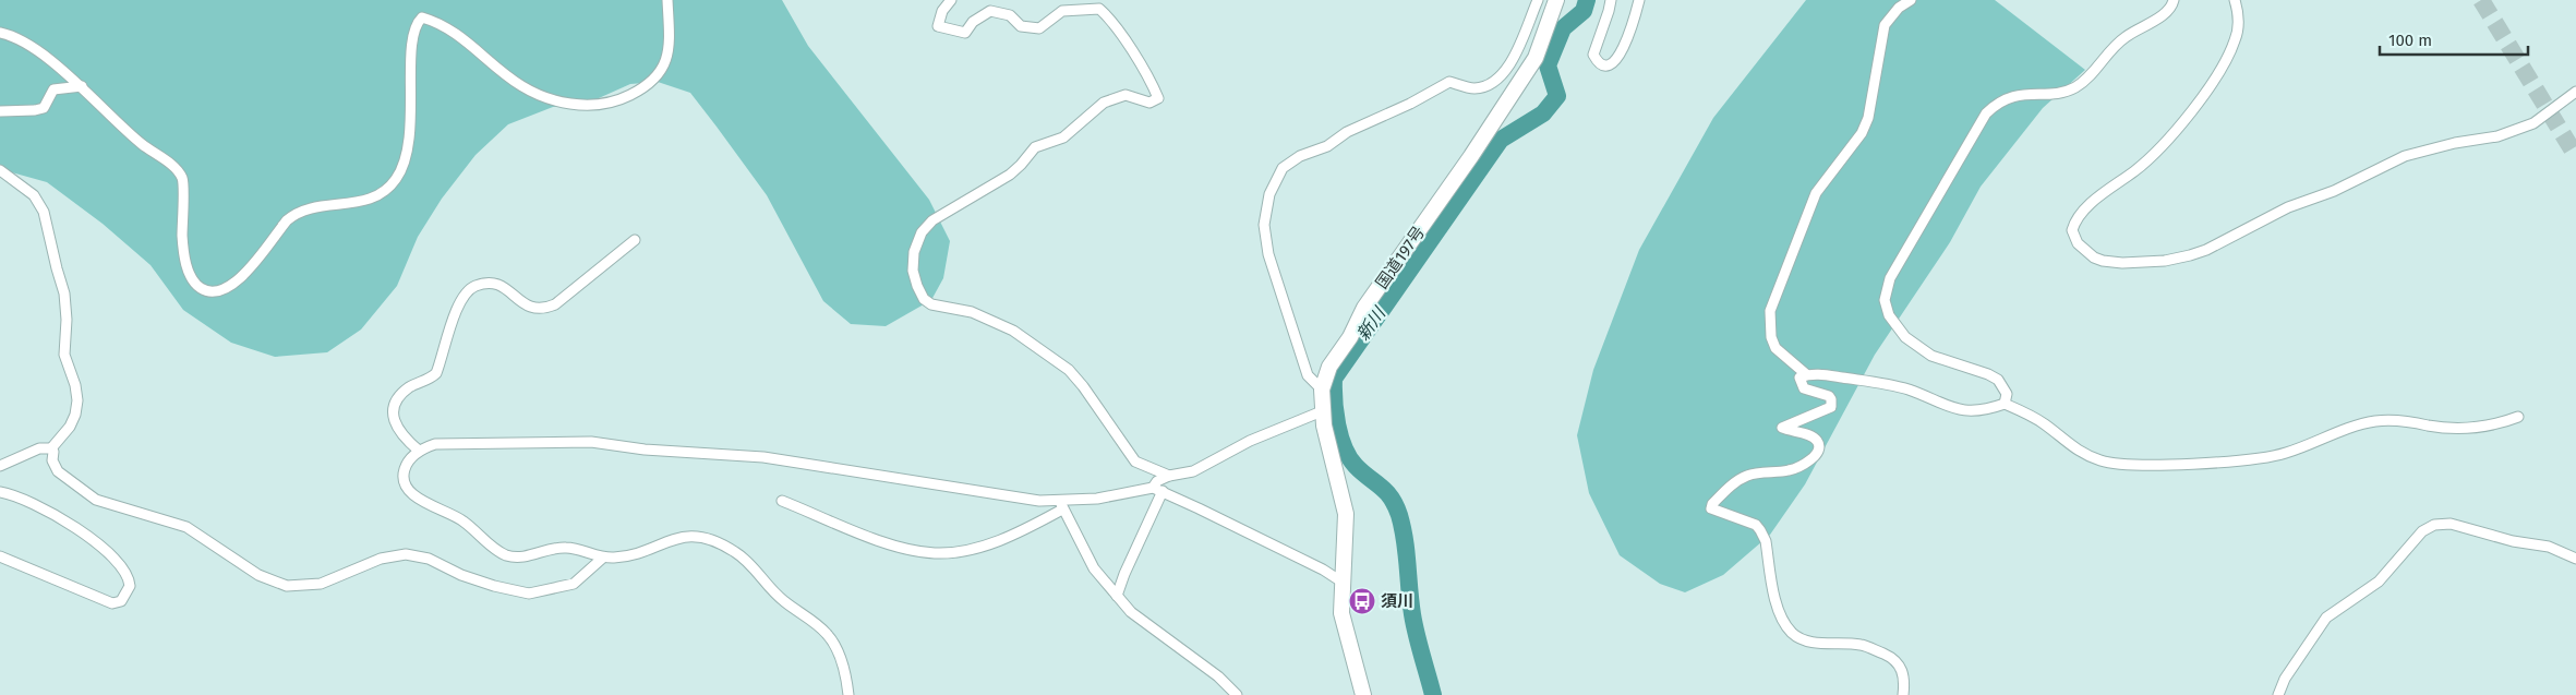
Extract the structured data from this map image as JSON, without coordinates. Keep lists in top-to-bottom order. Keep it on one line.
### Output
{"streets":{"highway":["国道197号"]},"water":["新川"],"places":{"bus stop":["須川"]},"scale_bar":"100 m"}
